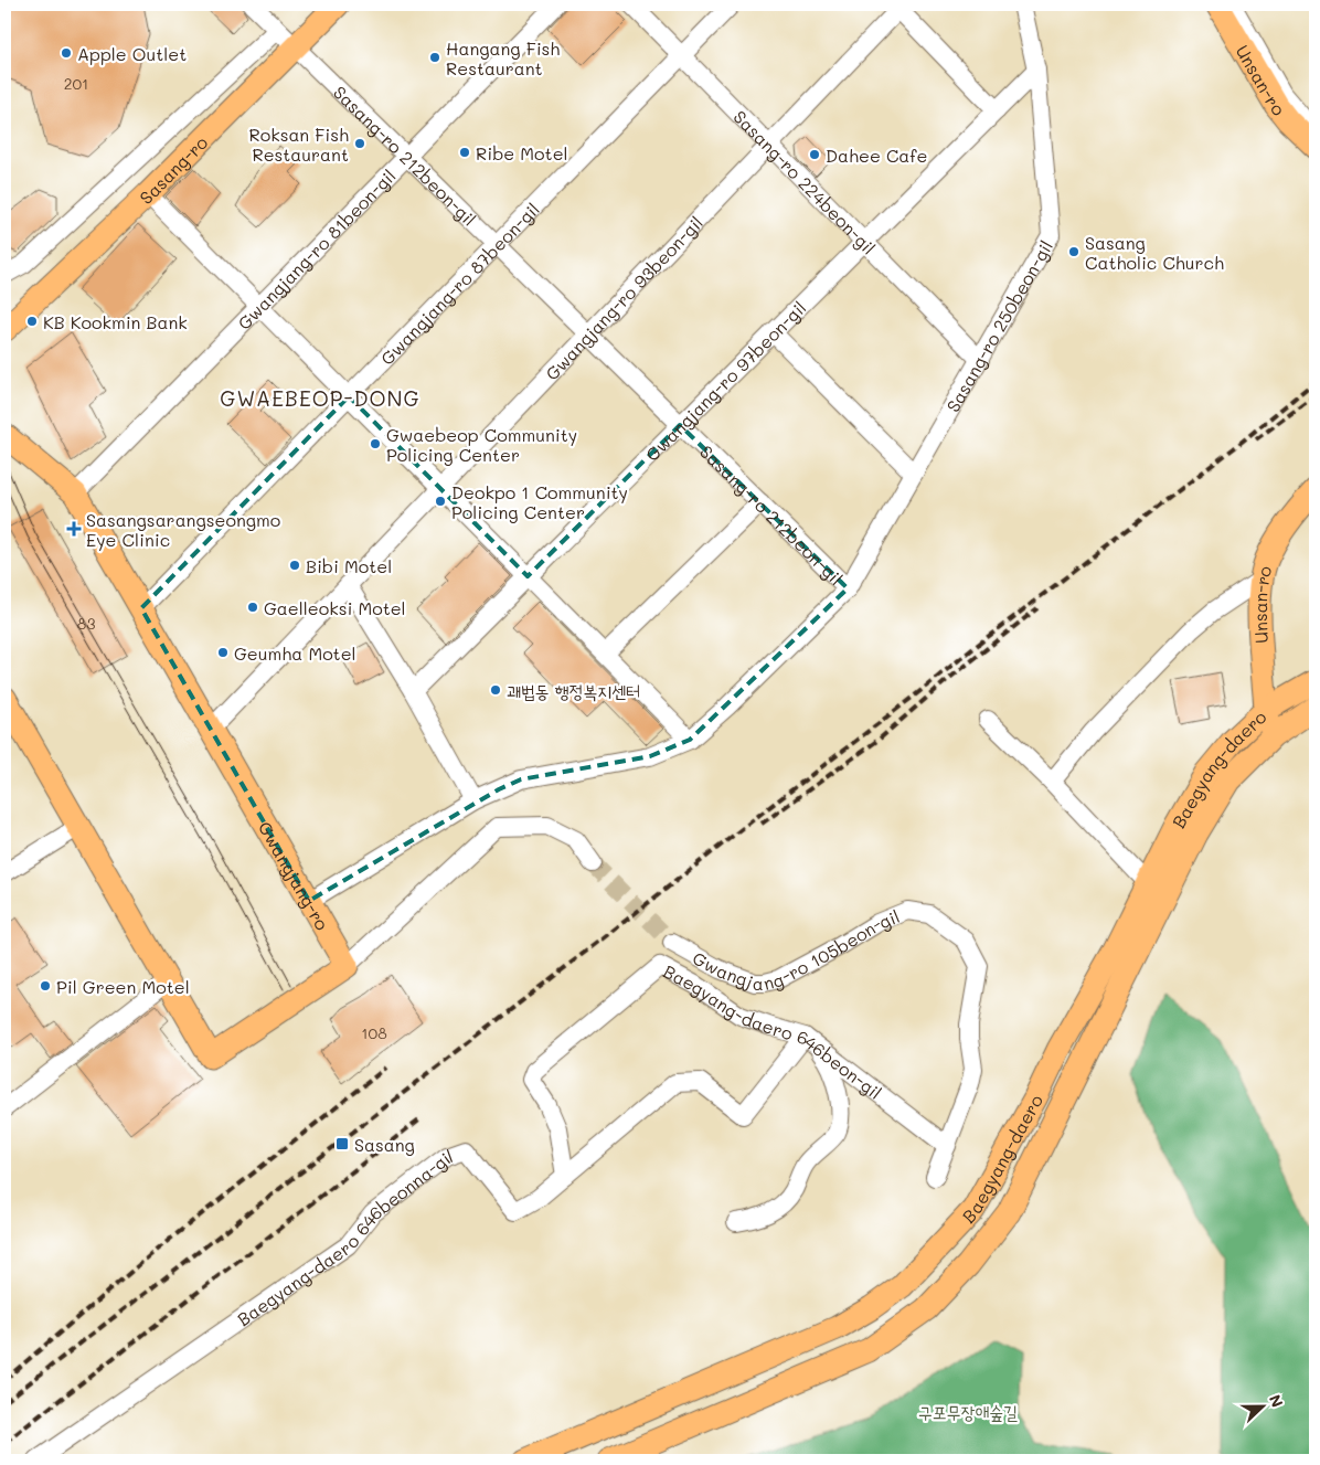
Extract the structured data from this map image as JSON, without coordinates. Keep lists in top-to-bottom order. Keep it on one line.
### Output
{"streets":{"main road":["Unsan-ro","Sasang-ro","Baegyang-daero","Gwangjang-ro"],"street":["Sasang-ro 212beon-gil","Sasang-ro 224beon-gil","Gwangjang-ro 81beon-gil","Gwangjang-ro 87beon-gil","Gwangjang-ro 93beon-gil","Sasang-ro 250beon-gil","Gwangjang-ro 97beon-gil","Gwangjang-ro 105beon-gil","Baegyang-daero 646beon-gil","Baegyang-daero 646beonna-gil"]},"crossings":[["Unsan-ro","Baegyang-daero"],["Sasang-ro 212beon-gil","Sasang-ro"],["Sasang-ro 212beon-gil","Gwangjang-ro 81beon-gil"],["Sasang-ro 212beon-gil","Gwangjang-ro 87beon-gil"],["Sasang-ro 212beon-gil","Gwangjang-ro 93beon-gil"],["Sasang-ro 212beon-gil","Sasang-ro 250beon-gil"],["Sasang-ro 212beon-gil","Gwangjang-ro 97beon-gil"],["Sasang-ro 224beon-gil","Gwangjang-ro 87beon-gil"],["Sasang-ro 224beon-gil","Gwangjang-ro 93beon-gil"],["Sasang-ro 224beon-gil","Sasang-ro 250beon-gil"],["Sasang-ro 224beon-gil","Gwangjang-ro 97beon-gil"],["Gwangjang-ro 81beon-gil","Gwangjang-ro"],["Gwangjang-ro 87beon-gil","Gwangjang-ro"],["Gwangjang-ro 93beon-gil","Gwangjang-ro"],["Sasang-ro 250beon-gil","Gwangjang-ro 97beon-gil"],["Sasang-ro 250beon-gil","Gwangjang-ro"],["Gwangjang-ro 105beon-gil","Baegyang-daero 646beon-gil"],["Baegyang-daero 646beon-gil","Baegyang-daero 646beonna-gil"]],"districts":["GWAEBEOP-DONG"],"parks":["구포무장애숲길"],"places":{"other":["Apple Outlet","Hangang Fish Restaurant","Roksan Fish Restaurant","Ribe Motel","Dahee Cafe","Sasang Catholic Church","KB Kookmin Bank","Gwaebeop Community Policing Center","Deokpo 1 Community Policing Center","Bibi Motel","Gaelleoksi Motel","Geumha Motel","괘법동 행정복지센터","Pil Green Motel"],"health":["Sasangsarangseongmo Eye Clinic"],"transit":["Sasang"]},"house_numbers":["201","83","108"],"north":"right"}
